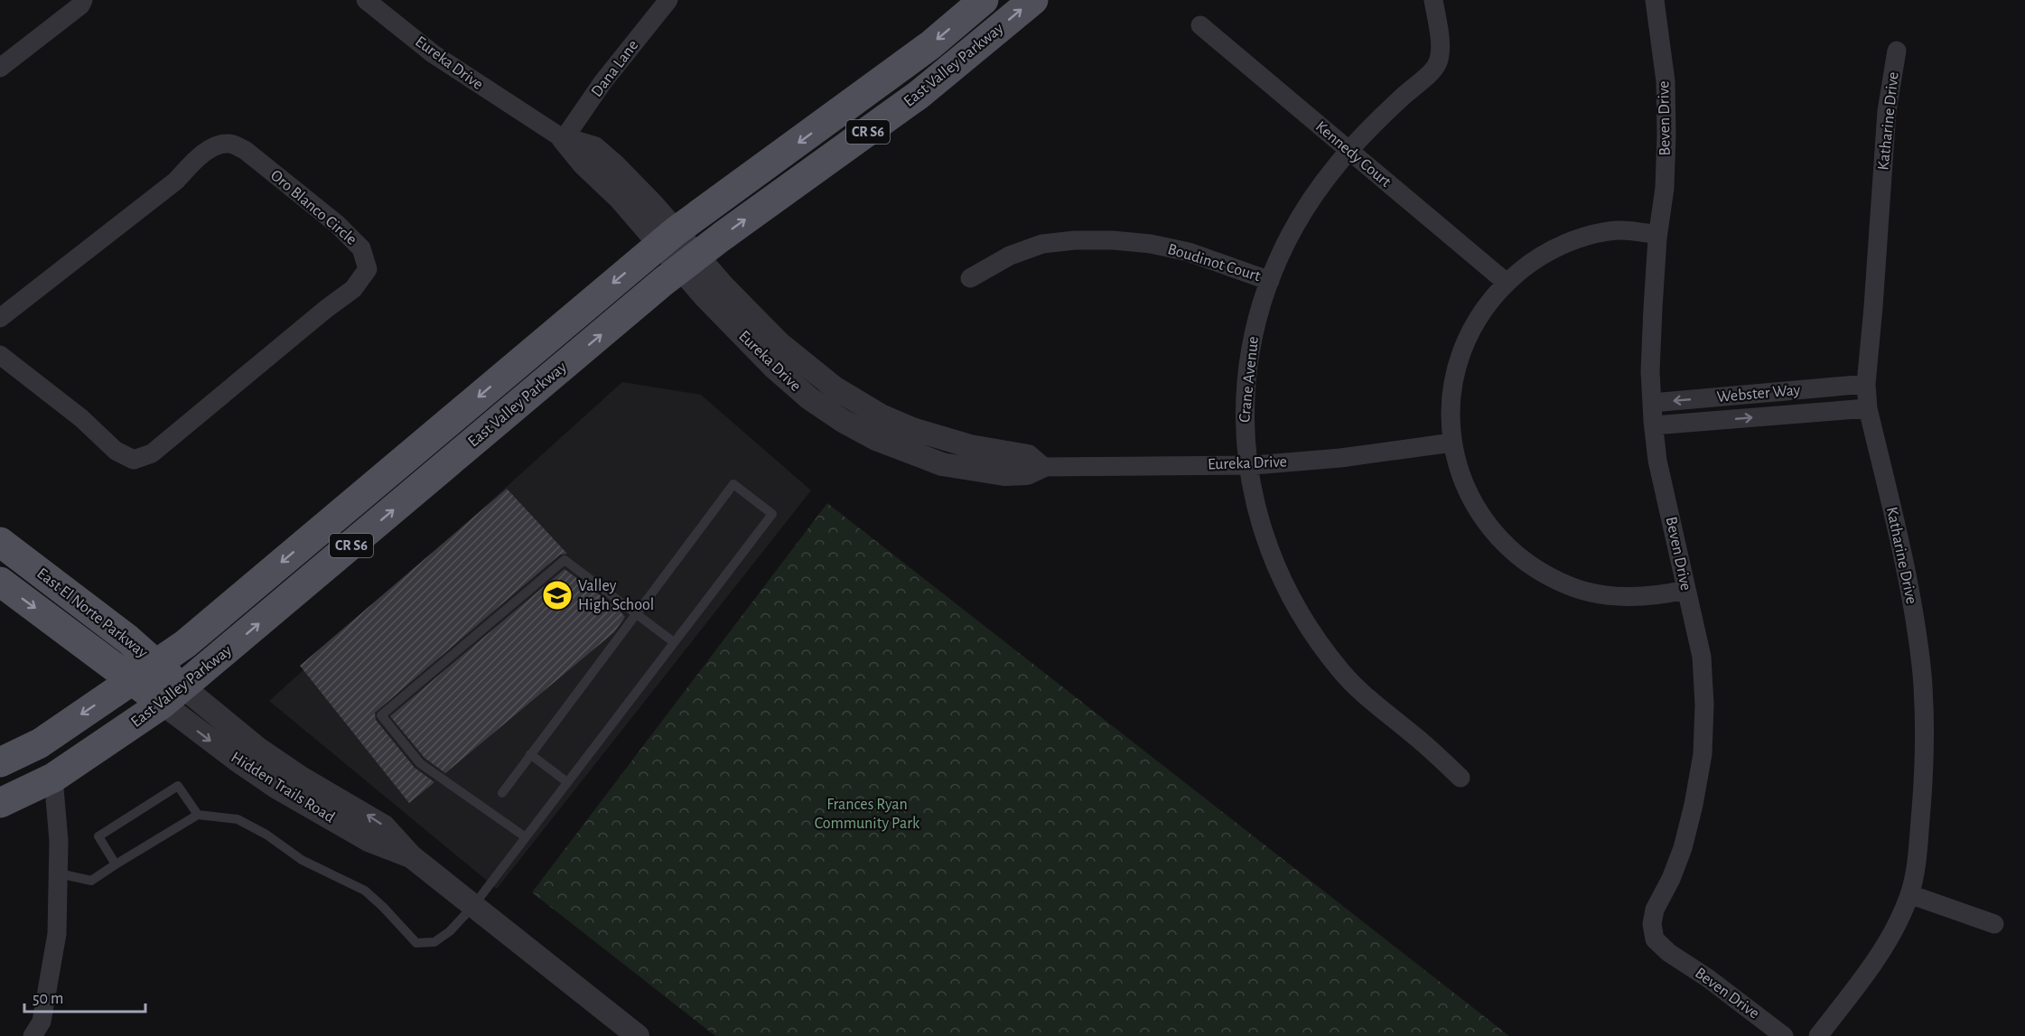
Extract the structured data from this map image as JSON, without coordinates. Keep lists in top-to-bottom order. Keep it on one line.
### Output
{"streets":{"main road":["East Valley Parkway","CR S6","East El Norte Parkway"],"street":["Eureka Drive","Dana Lane","Beven Drive","Katharine Drive","Kennedy Court","Oro Blanco Circle","Boudinot Court","Crane Avenue","Webster Way","Hidden Trails Road"]},"crossings":[["Eureka Drive","East Valley Parkway"],["Eureka Drive","Dana Lane"],["Eureka Drive","Crane Avenue"],["East Valley Parkway","East El Norte Parkway"],["East Valley Parkway","Hidden Trails Road"],["Beven Drive","Webster Way"],["Katharine Drive","Webster Way"],["Kennedy Court","Crane Avenue"],["Boudinot Court","Crane Avenue"],["East El Norte Parkway","Hidden Trails Road"]],"parks":["Frances Ryan Community Park"],"places":{"school or university":["Valley High School"]},"scale_bar":"50 m"}
